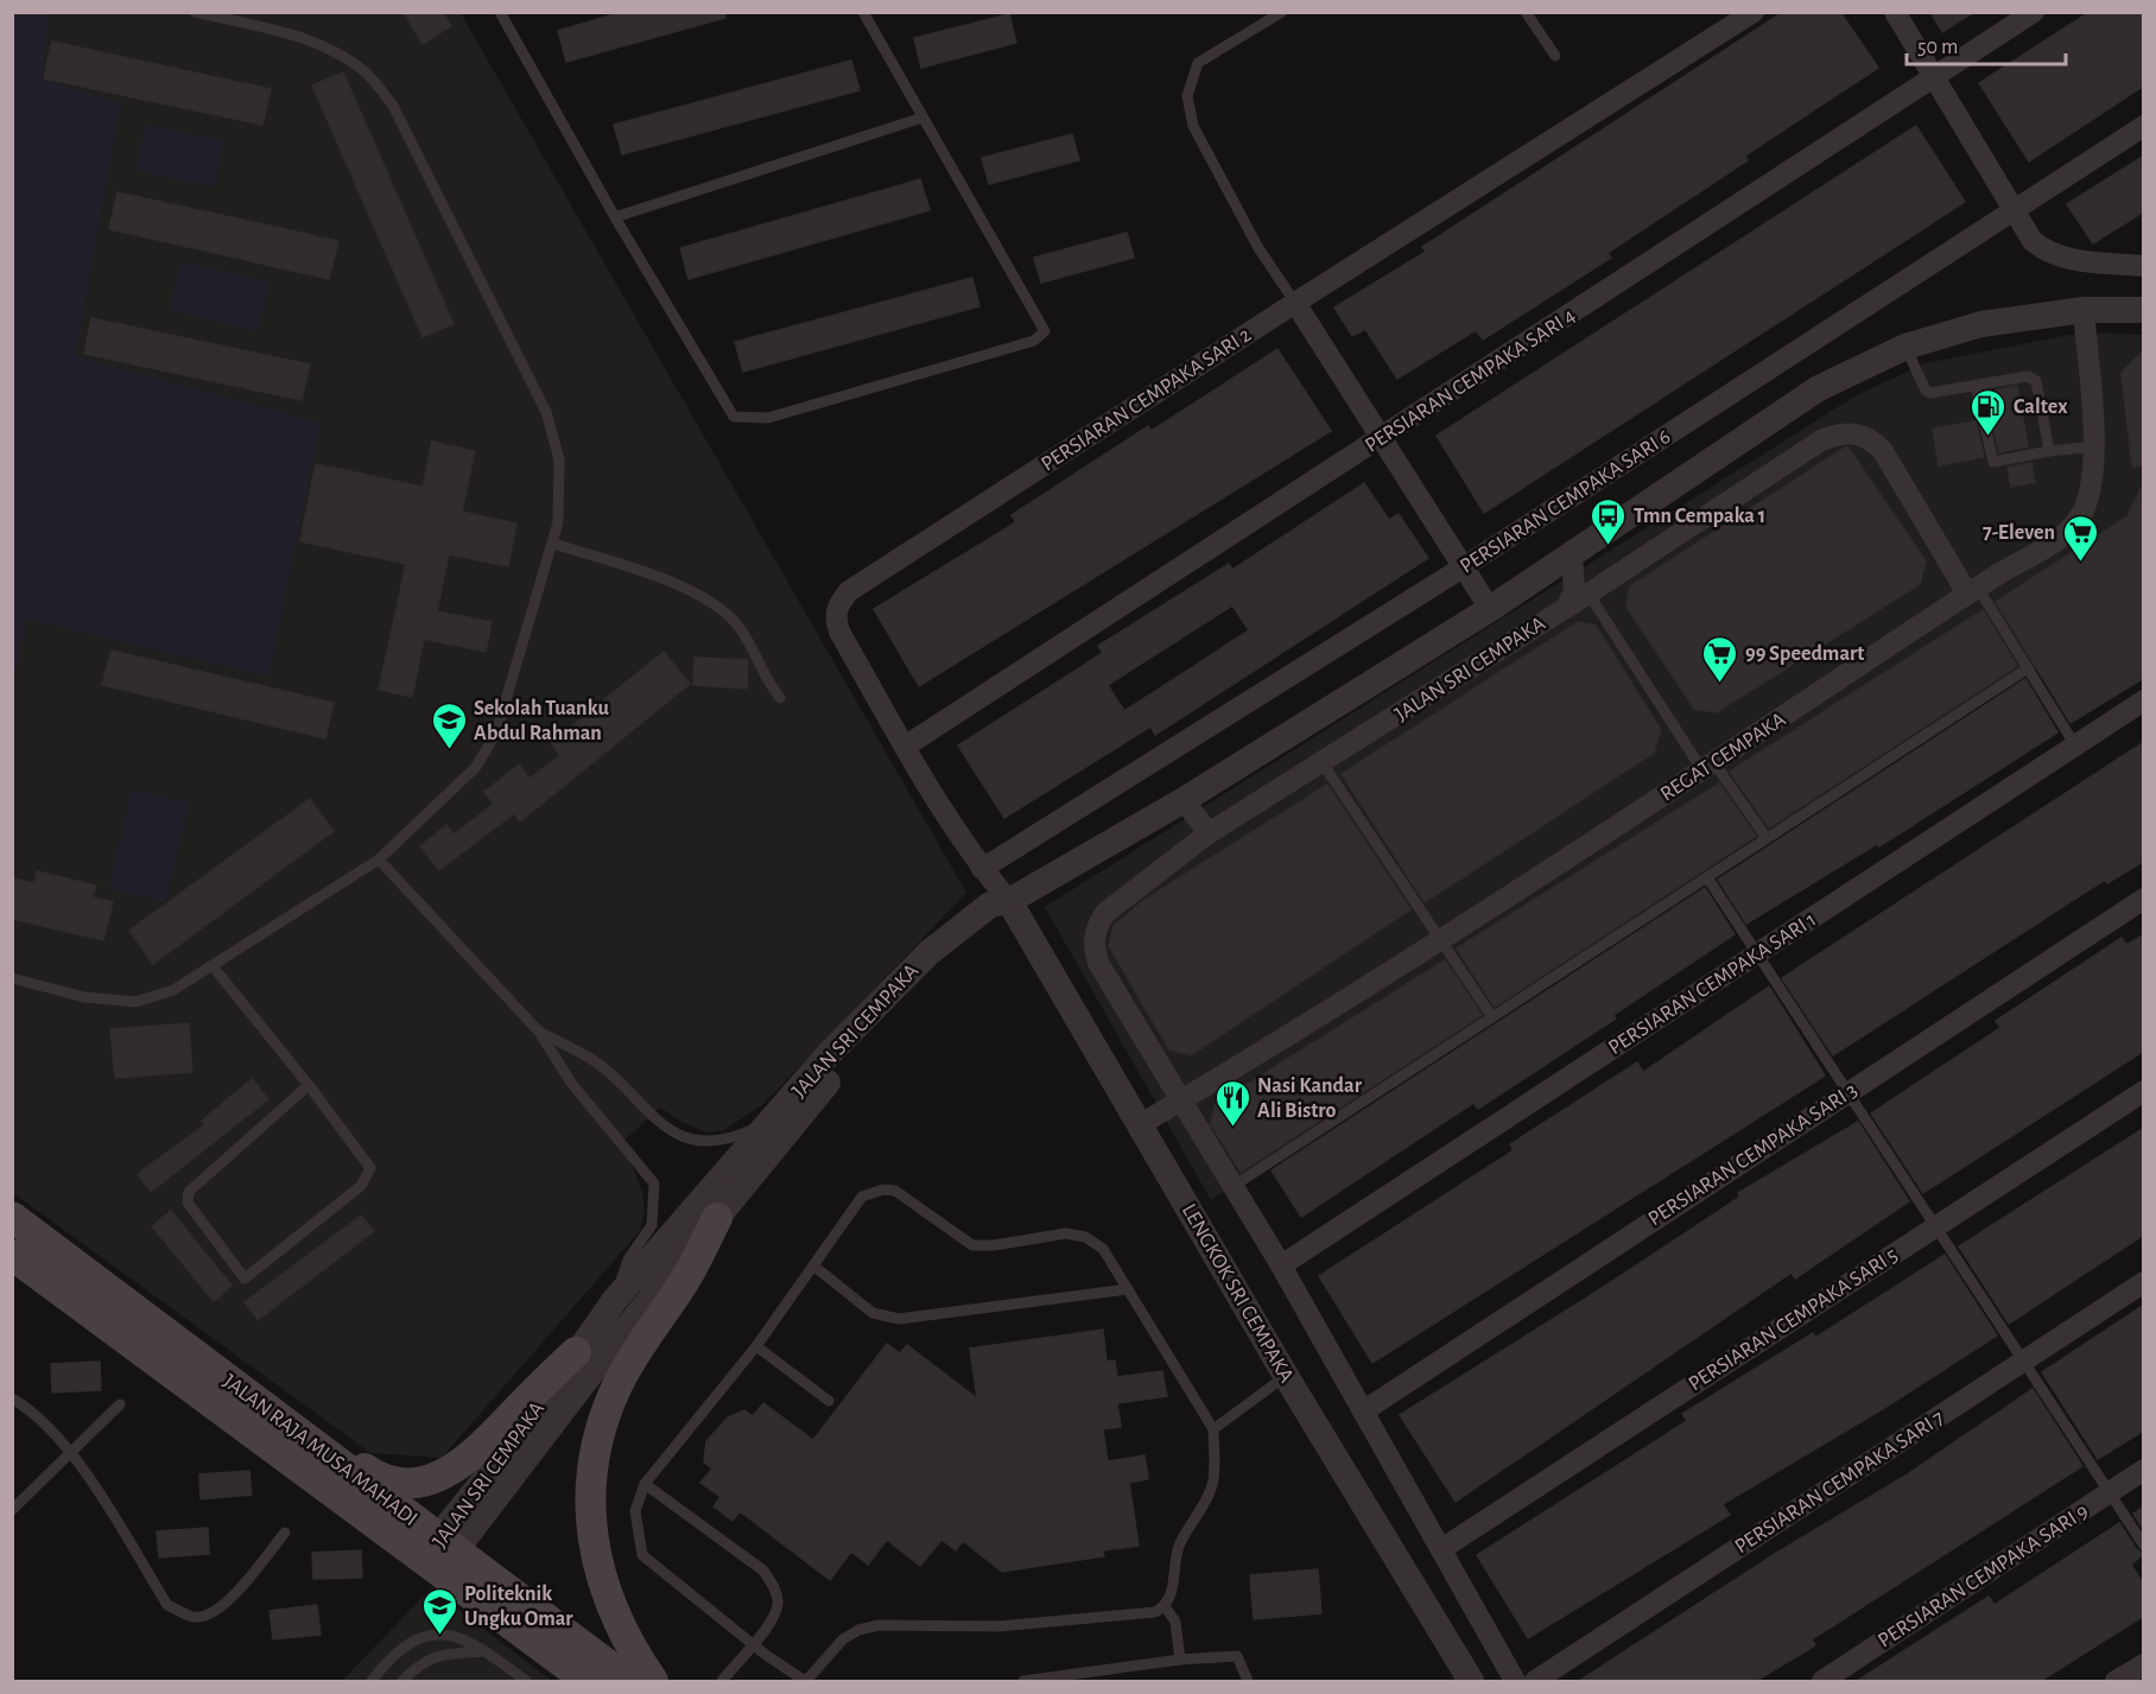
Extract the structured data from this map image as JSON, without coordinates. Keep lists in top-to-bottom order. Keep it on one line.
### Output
{"streets":{"main road":["JALAN RAJA MUSA MAHADI"],"street":["PERSIARAN CEMPAKA SARI 4","PERSIARAN CEMPAKA SARI 2","PERSIARAN CEMPAKA SARI 6","JALAN SRI CEMPAKA","REGAT CEMPAKA","PERSIARAN CEMPAKA SARI 1","PERSIARAN CEMPAKA SARI 3","LENGKOK SRI CEMPAKA","PERSIARAN CEMPAKA SARI 5","PERSIARAN CEMPAKA SARI 7","PERSIARAN CEMPAKA SARI 9"]},"crossings":[["PERSIARAN CEMPAKA SARI 4","PERSIARAN CEMPAKA SARI 2"],["PERSIARAN CEMPAKA SARI 2","PERSIARAN CEMPAKA SARI 6"],["PERSIARAN CEMPAKA SARI 2","JALAN SRI CEMPAKA"],["PERSIARAN CEMPAKA SARI 2","LENGKOK SRI CEMPAKA"],["JALAN SRI CEMPAKA","REGAT CEMPAKA"],["JALAN SRI CEMPAKA","PERSIARAN CEMPAKA SARI 1"],["JALAN SRI CEMPAKA","PERSIARAN CEMPAKA SARI 3"],["JALAN SRI CEMPAKA","LENGKOK SRI CEMPAKA"],["JALAN SRI CEMPAKA","PERSIARAN CEMPAKA SARI 5"],["JALAN SRI CEMPAKA","JALAN RAJA MUSA MAHADI"],["REGAT CEMPAKA","LENGKOK SRI CEMPAKA"]],"places":{"fuel station":["Caltex"],"bus stop":["Tmn Cempaka 1"],"supermarket":["7-Eleven","99 Speedmart"],"school or university":["Sekolah Tuanku Abdul Rahman","Politeknik Ungku Omar"],"restaurant":["Nasi Kandar Ali Bistro"]},"scale_bar":"50 m"}
